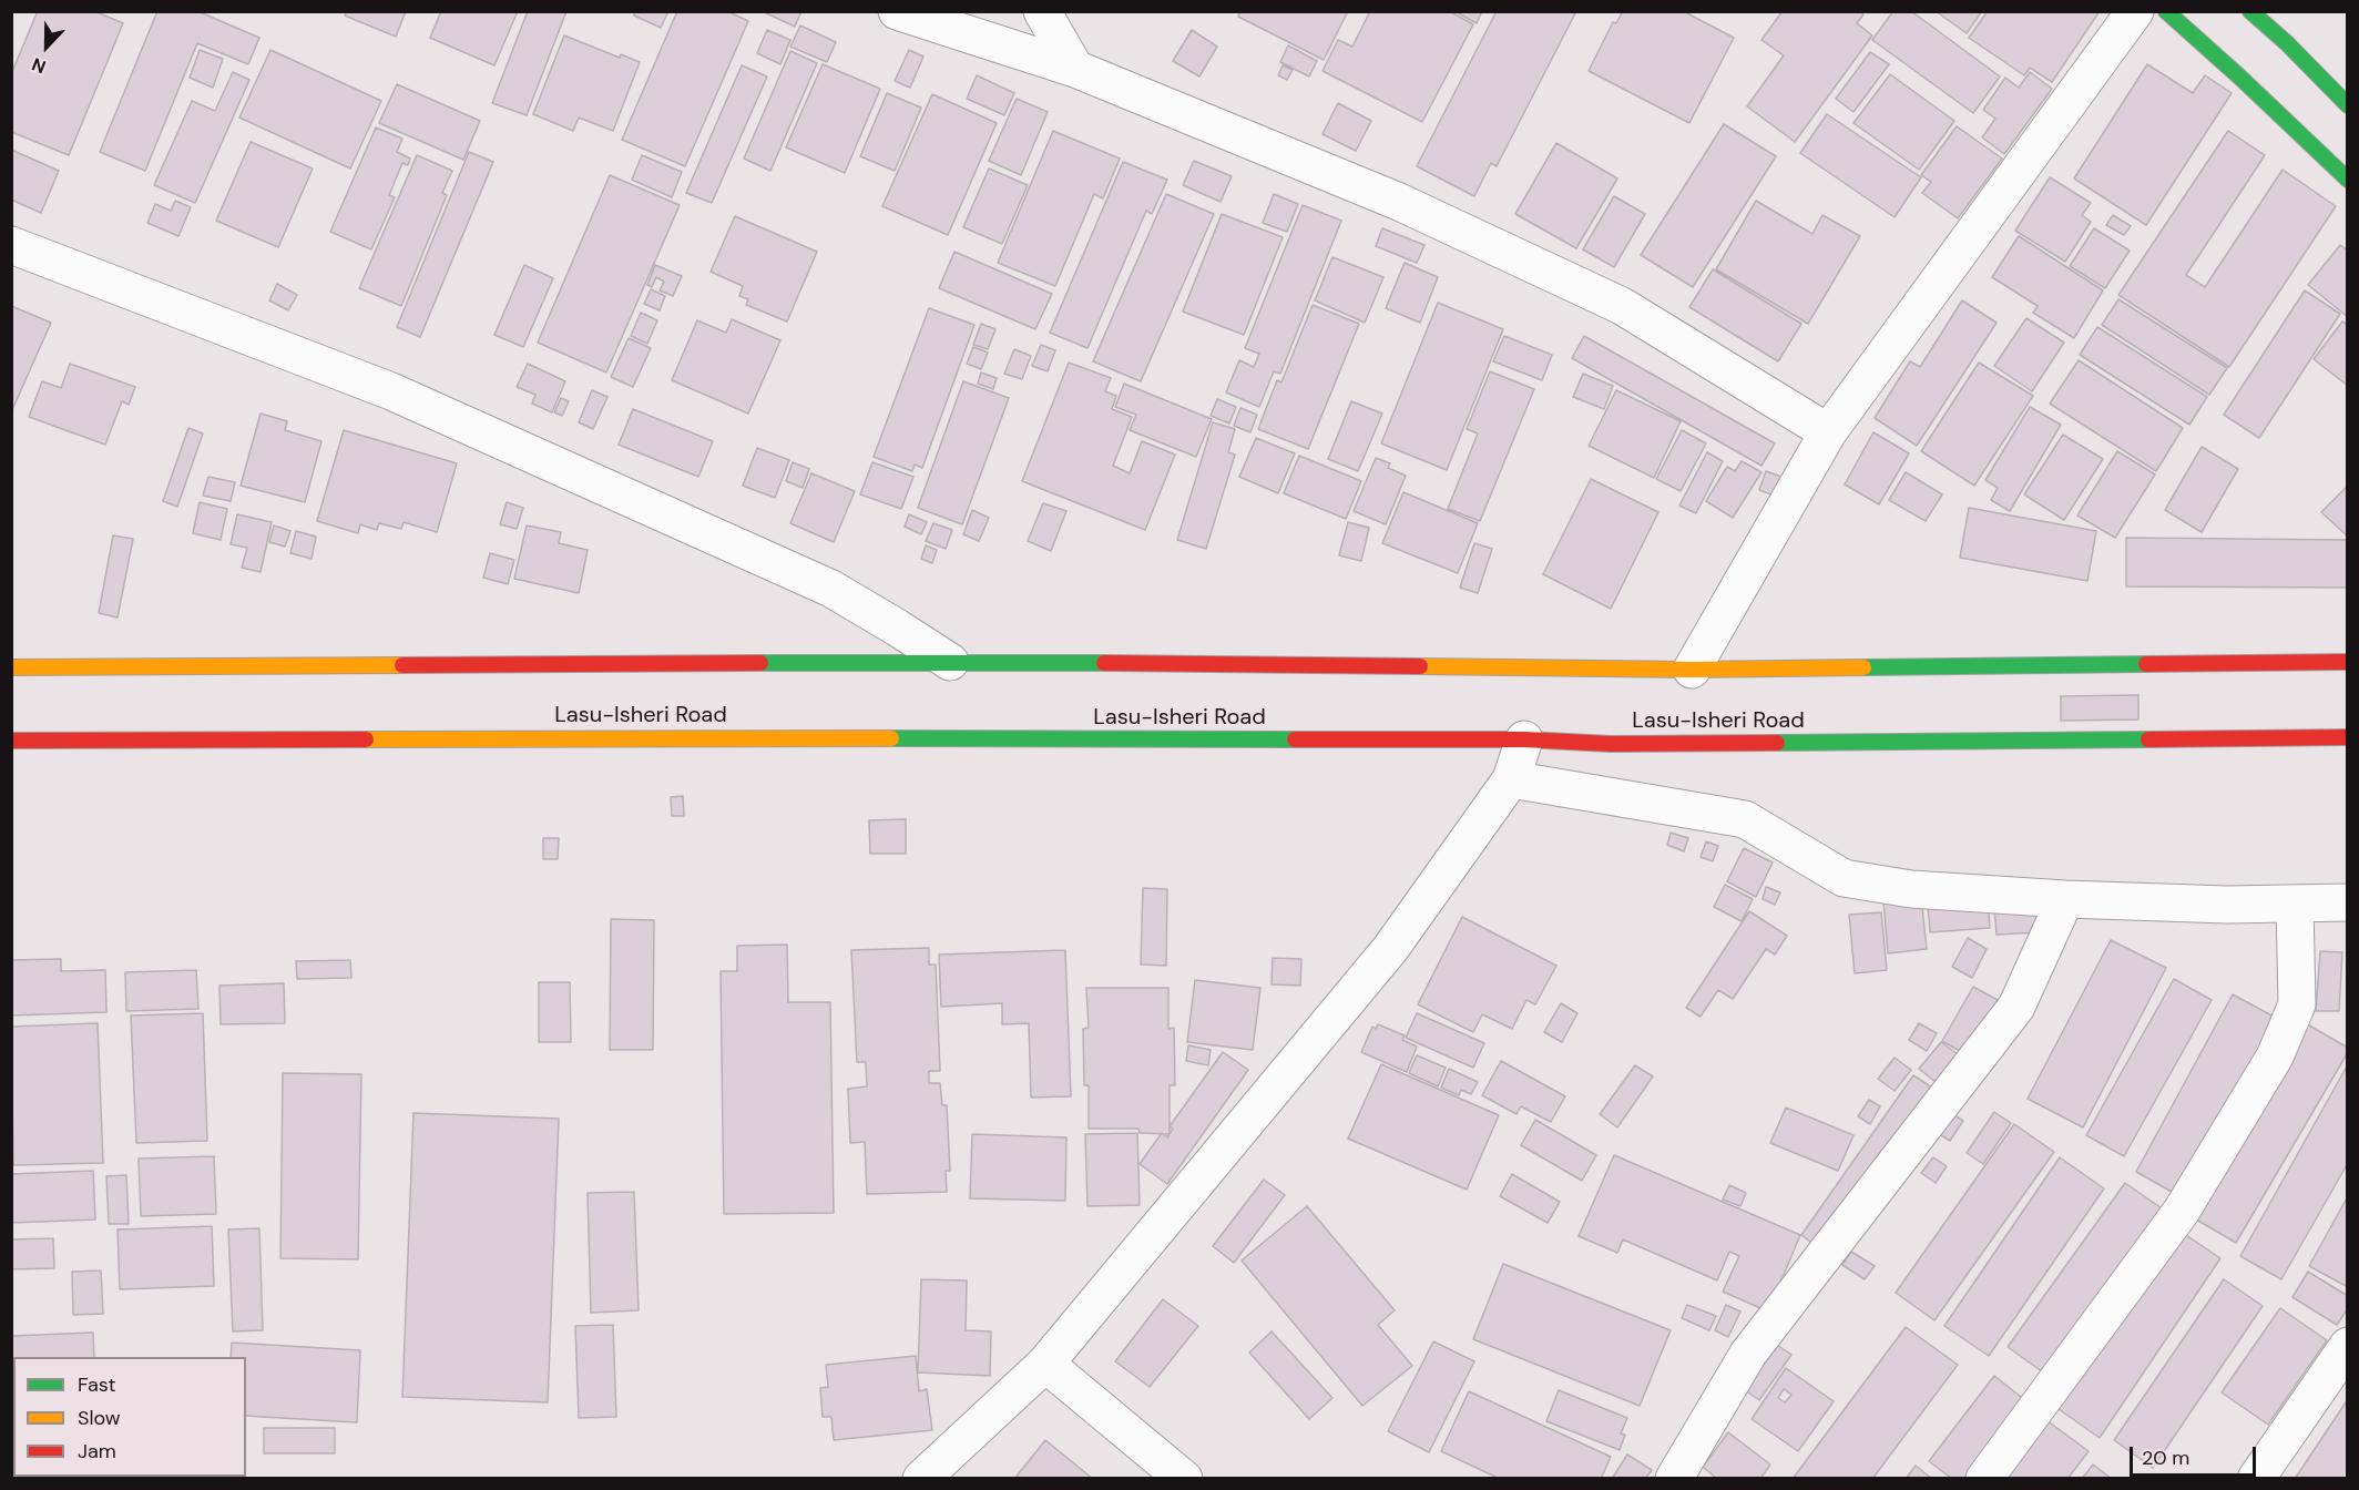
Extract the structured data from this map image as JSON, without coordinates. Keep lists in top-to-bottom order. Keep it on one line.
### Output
{"streets":{"main road":["Lasu-Isheri Road"]},"legend":["Fast","Slow","Jam"],"scale_bar":"20 m","north":"bottom"}
